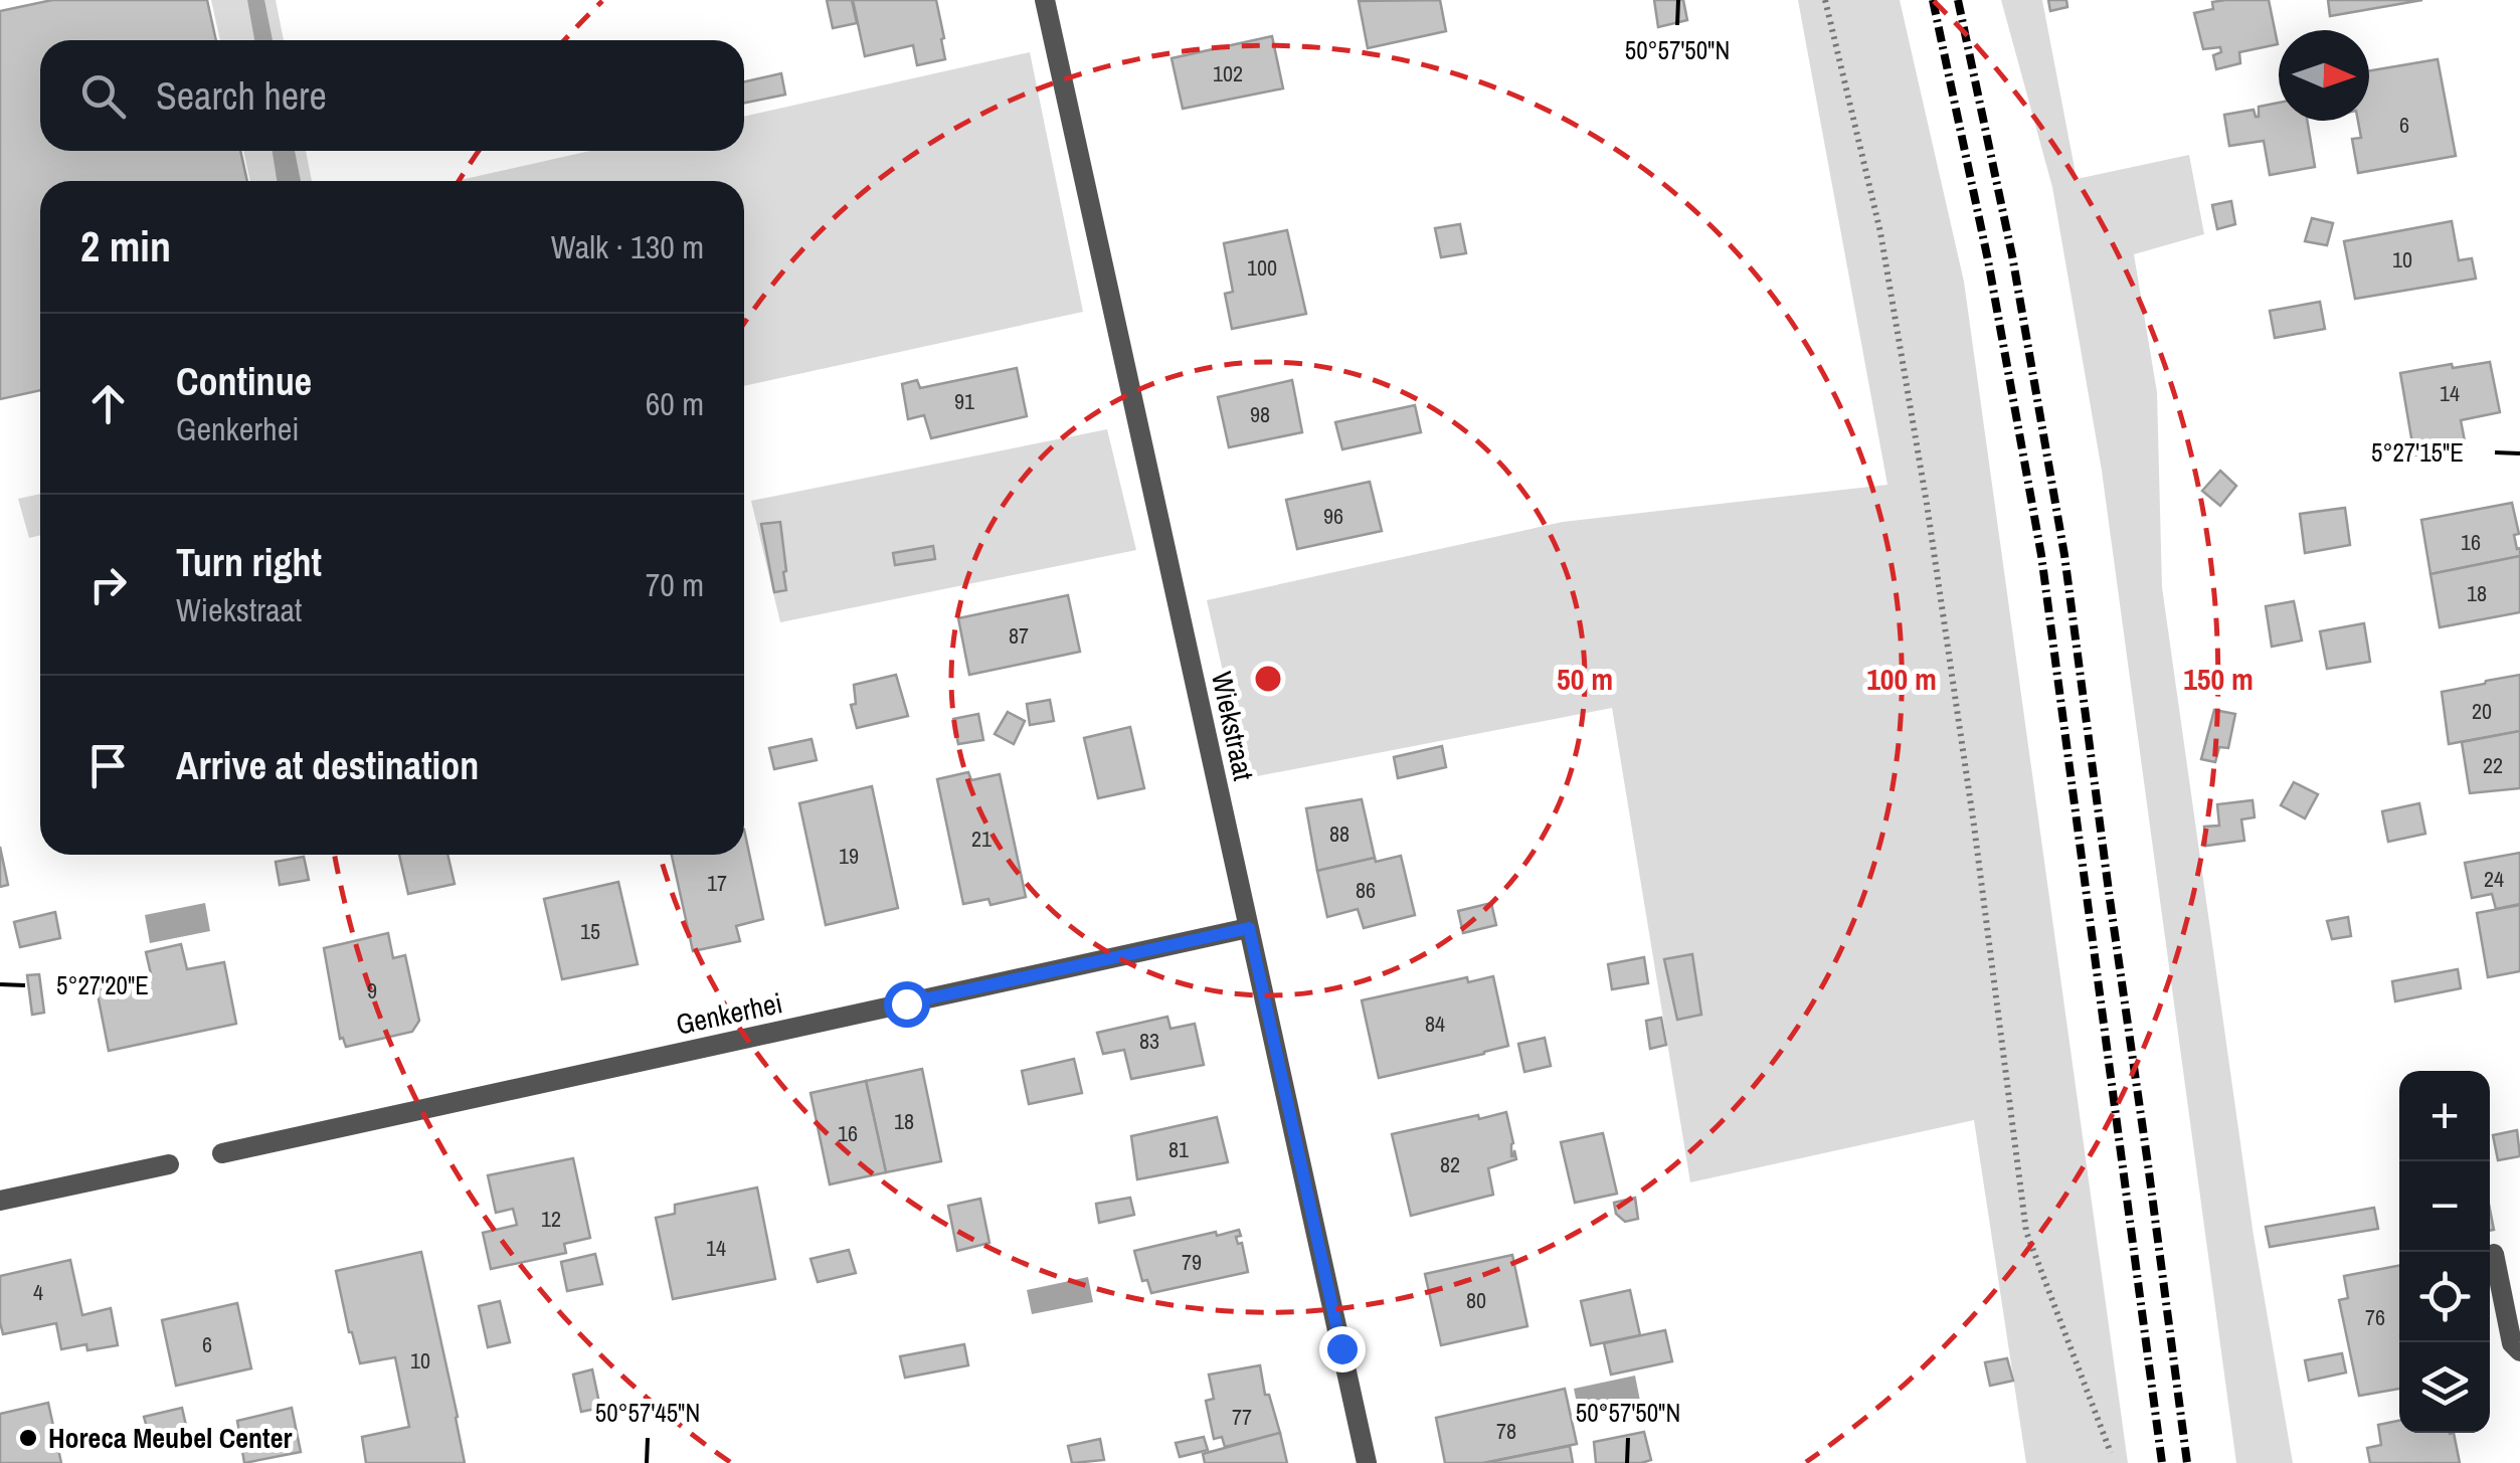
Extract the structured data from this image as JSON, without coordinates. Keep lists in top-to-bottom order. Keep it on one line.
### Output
{"streets":{"street":["Wiekstraat","Genkerhei"]},"crossings":[["Wiekstraat","Genkerhei"]],"places":["Horeca Meubel Center"],"house_numbers":["102","6","10","100","14","91","98","96","16","18","87","20","22","88","21","19","24","17","86","15","9","84","83","18","16","81","82","12","14","79","4","80","76","6","10","77","78"],"north":"right","page":{"search":"Search here","heading":["2 min","Walk · 130 m"],"list":[["Continue","Genkerhei","60 m"],["Turn right","Wiekstraat","70 m"],"Arrive at destination"],"map_buttons":["+","−"]},"coordinates":["50°57'50\"N","5°27'15\"E","5°27'20\"E","50°57'45\"N"],"rings":["50 m","100 m","150 m"]}
